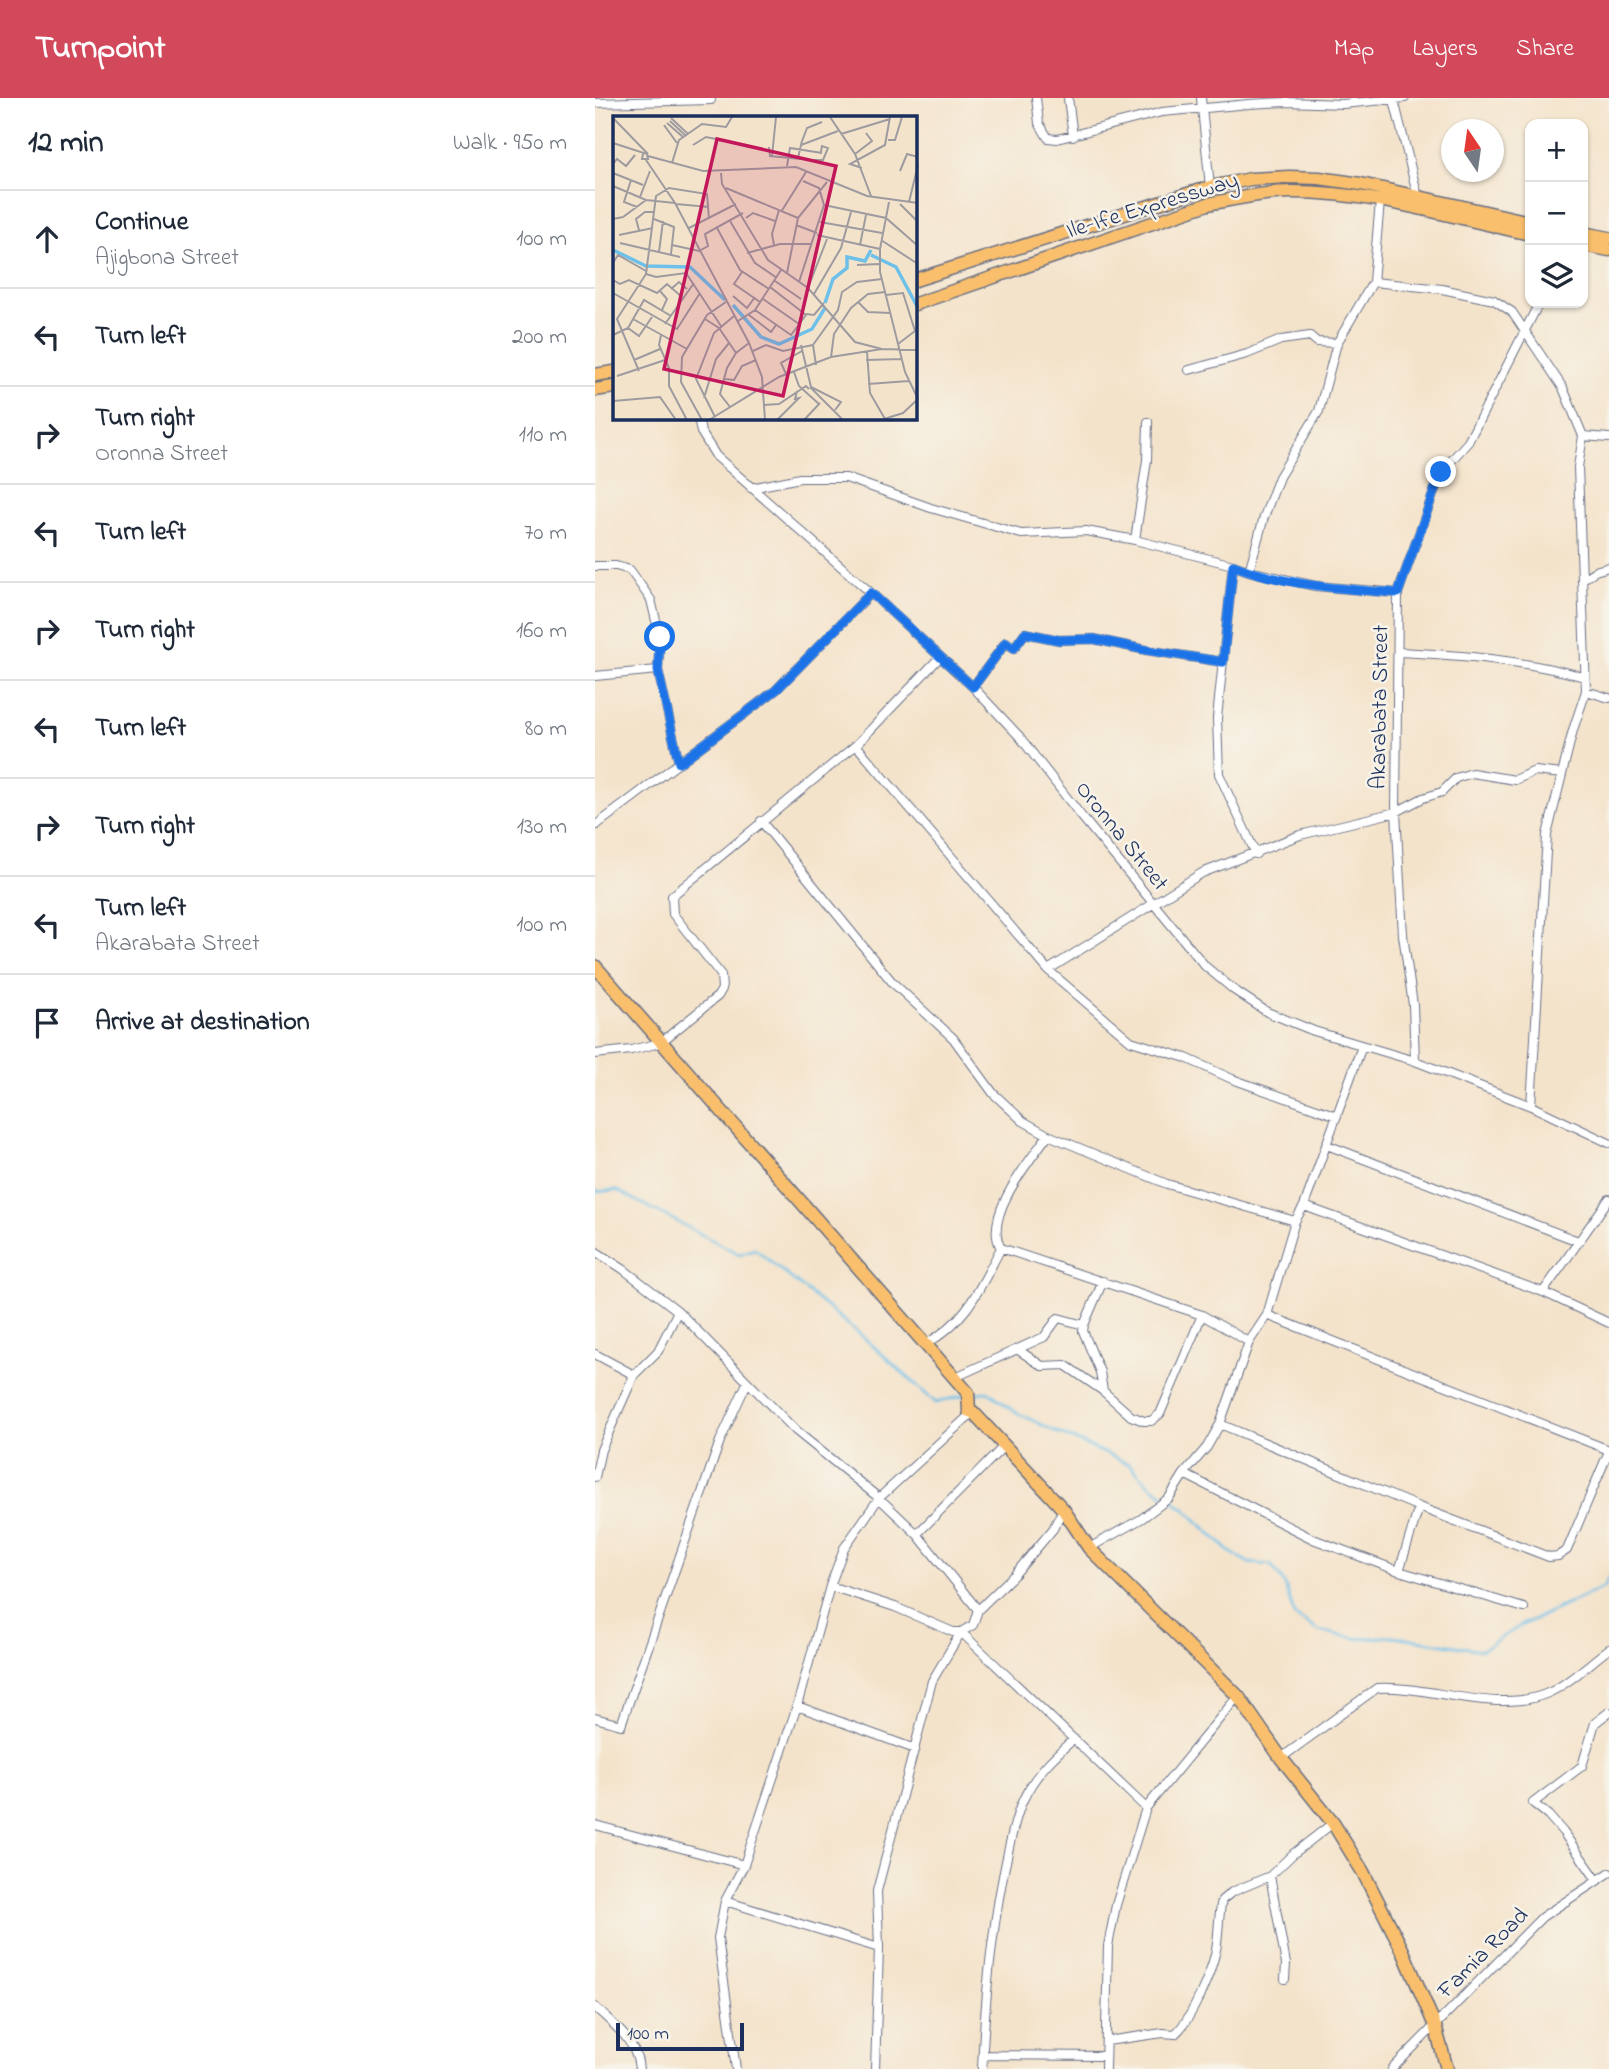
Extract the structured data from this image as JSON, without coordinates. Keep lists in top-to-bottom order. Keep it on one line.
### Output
{"streets":{"main road":["Ile-Ife Expressway"],"street":["Akarabata Street","Oronna Street","Famia Road"]},"crossings":[["Akarabata Street","Oronna Street"]],"scale_bar":"100 m","north":"top","page":{"header":"Turnpoint","nav":["Map","Layers","Share"],"heading":["12 min","Walk · 950 m"],"map_buttons":["+","−"],"list":[["Continue","Ajigbona Street","100 m"],["Turn left","200 m"],["Turn right","Oronna Street","110 m"],["Turn left","70 m"],["Turn right","160 m"],["Turn left","80 m"],["Turn right","130 m"],["Turn left","Akarabata Street","100 m"],"Arrive at destination"],"scale":"100 m"}}
